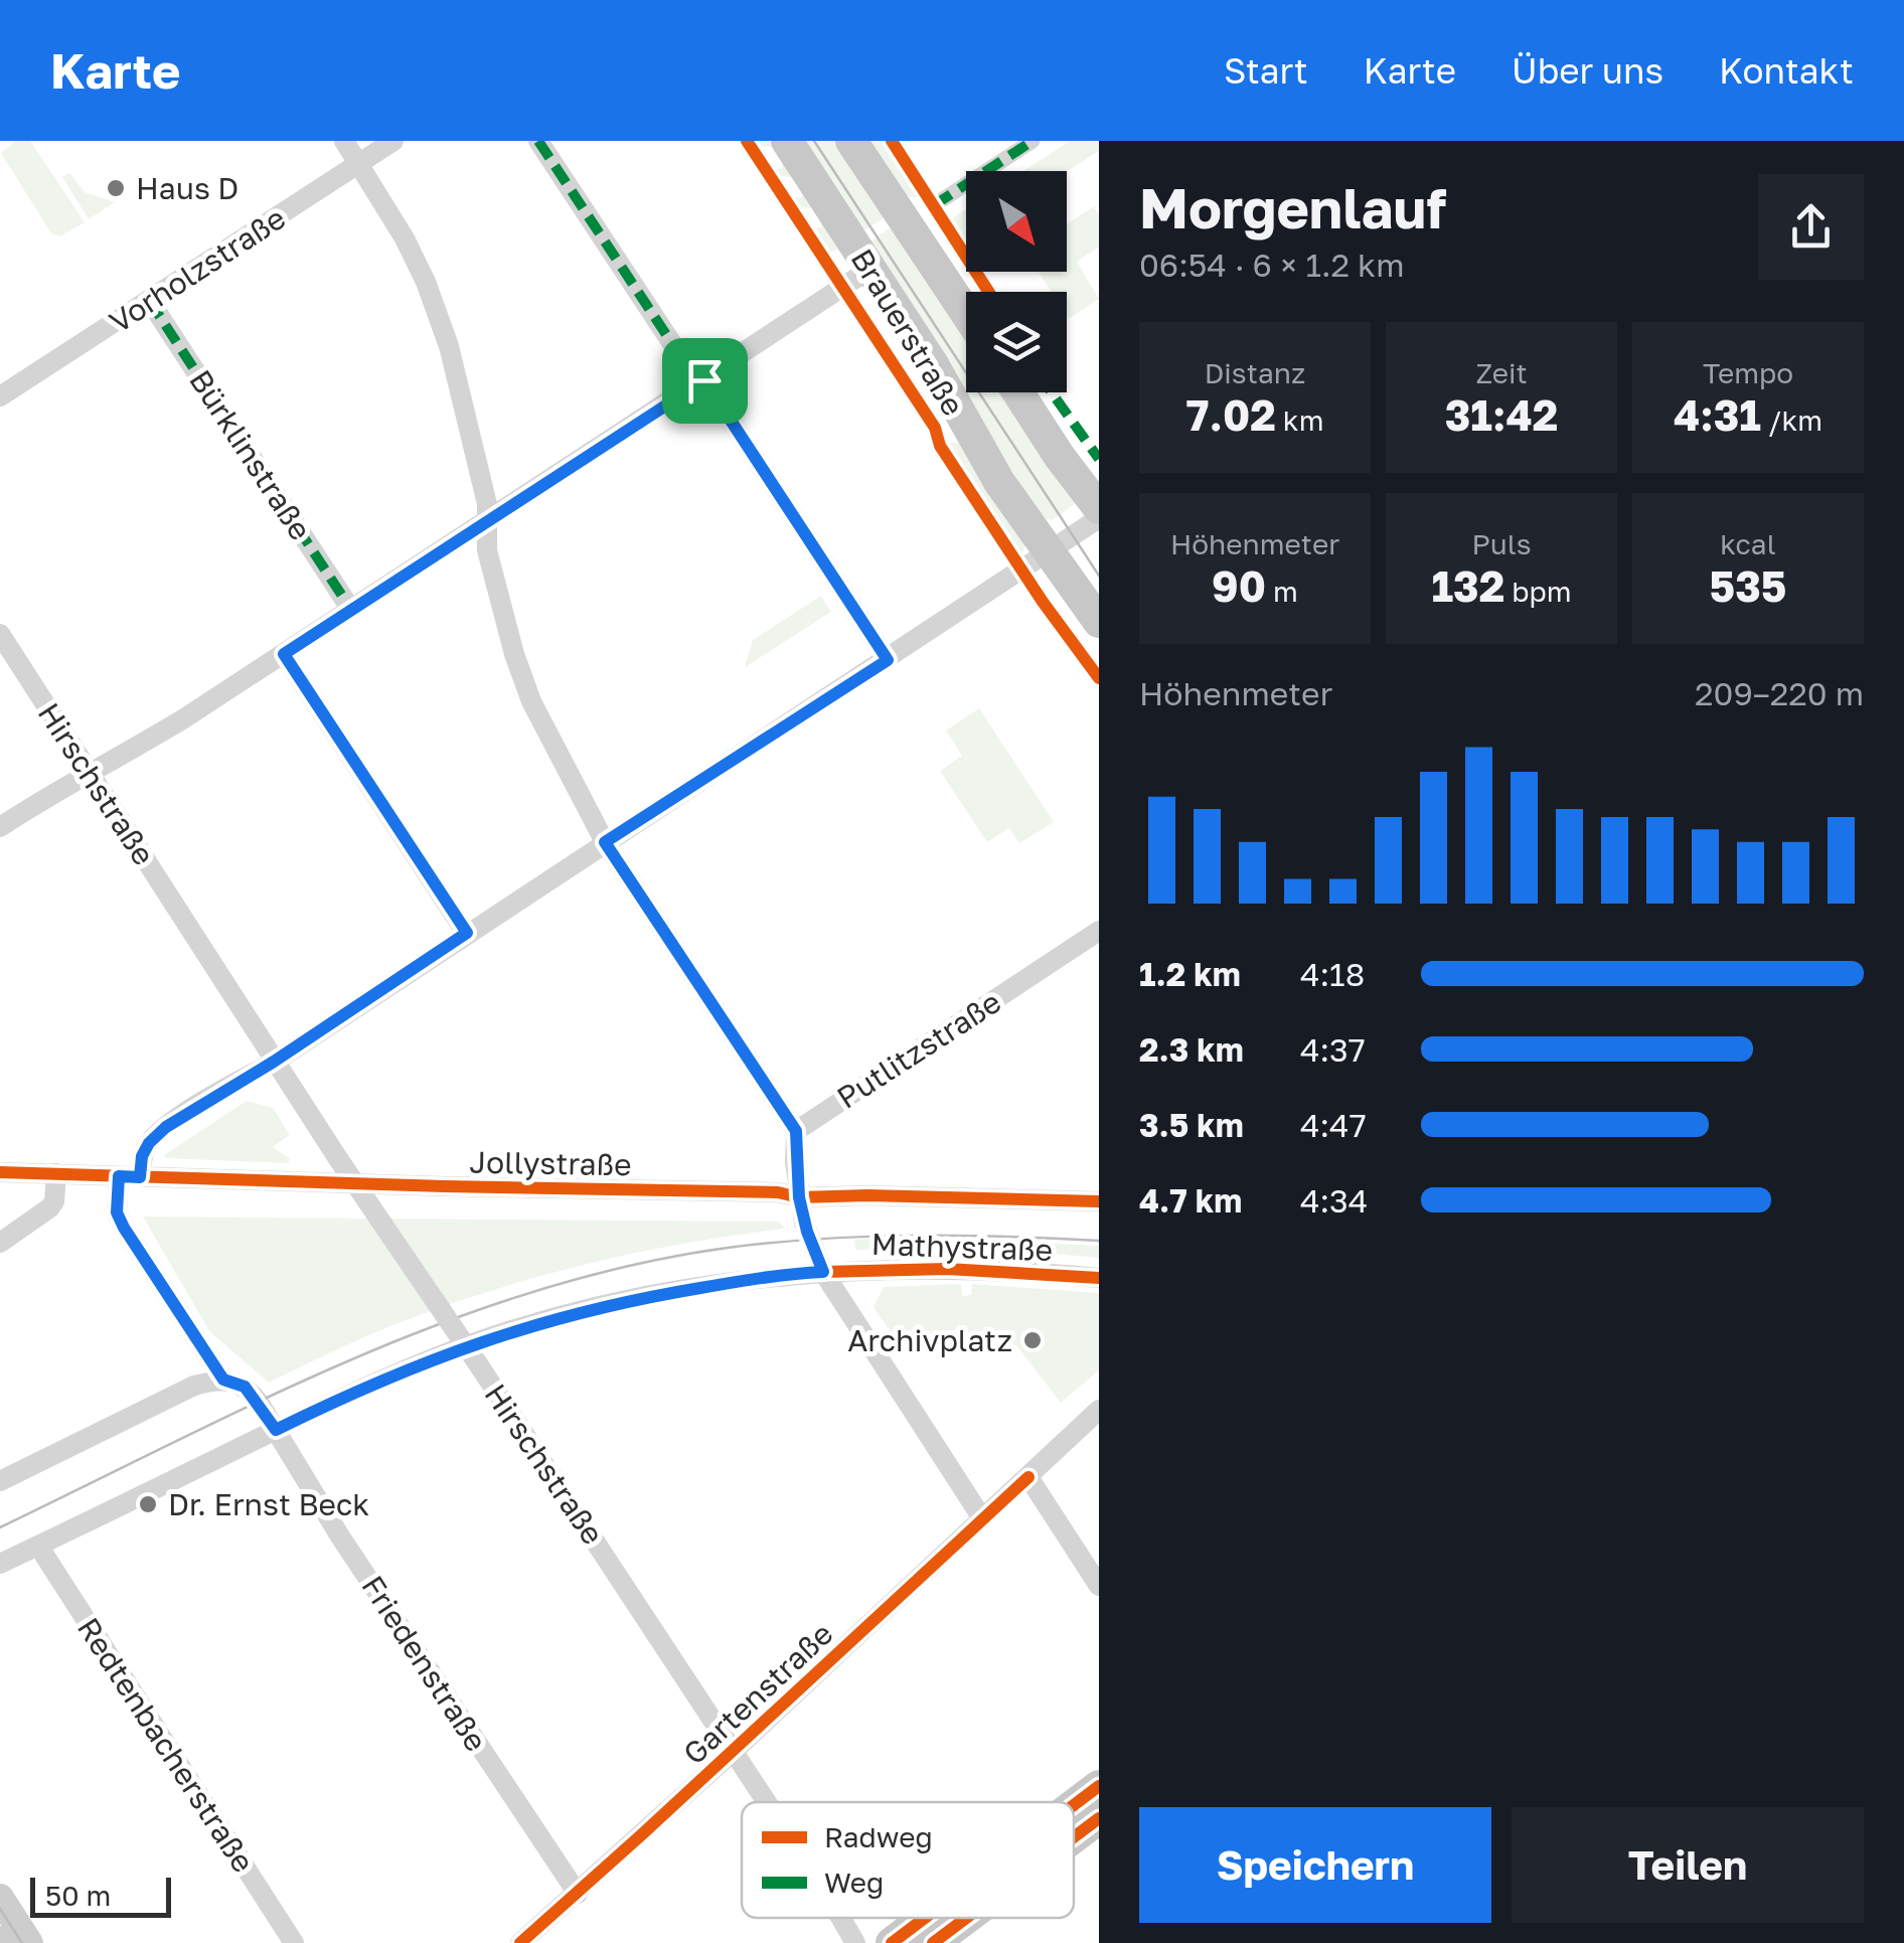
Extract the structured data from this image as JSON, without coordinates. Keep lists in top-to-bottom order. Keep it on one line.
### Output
{"streets":{"main road":["Brauerstraße"],"street":["Vorholzstraße","Bürklinstraße","Hirschstraße","Putlitzstraße","Jollystraße","Mathystraße","Friedenstraße","Gartenstraße","Redtenbacherstraße"]},"crossings":[["Vorholzstraße","Bürklinstraße"],["Hirschstraße","Gartenstraße"],["Mathystraße","Friedenstraße"],["Mathystraße","Redtenbacherstraße"],["Friedenstraße","Gartenstraße"]],"places":["Haus D","Archivplatz","Dr. Ernst Beck"],"legend":["Radweg","Weg"],"scale_bar":"50 m","north":"bottom right","page":{"header":"Karte","nav":["Start","Karte","Über uns","Kontakt"],"heading":["Morgenlauf","06:54 · 6 × 1.2 km"],"stats":[["Distanz","7.02 km"],["Zeit","31:42"],["Tempo","4:31 /km"],["Höhenmeter","90 m"],["Puls","132 bpm"],["kcal","535"]],"chart":["Höhenmeter","209–220 m"],"list":[{"name":"1.2 km","note":"4:18"},{"name":"2.3 km","note":"4:37"},{"name":"3.5 km","note":"4:47"},{"name":"4.7 km","note":"4:34"}],"buttons":["Speichern","Teilen"],"scale":"50 m"}}
